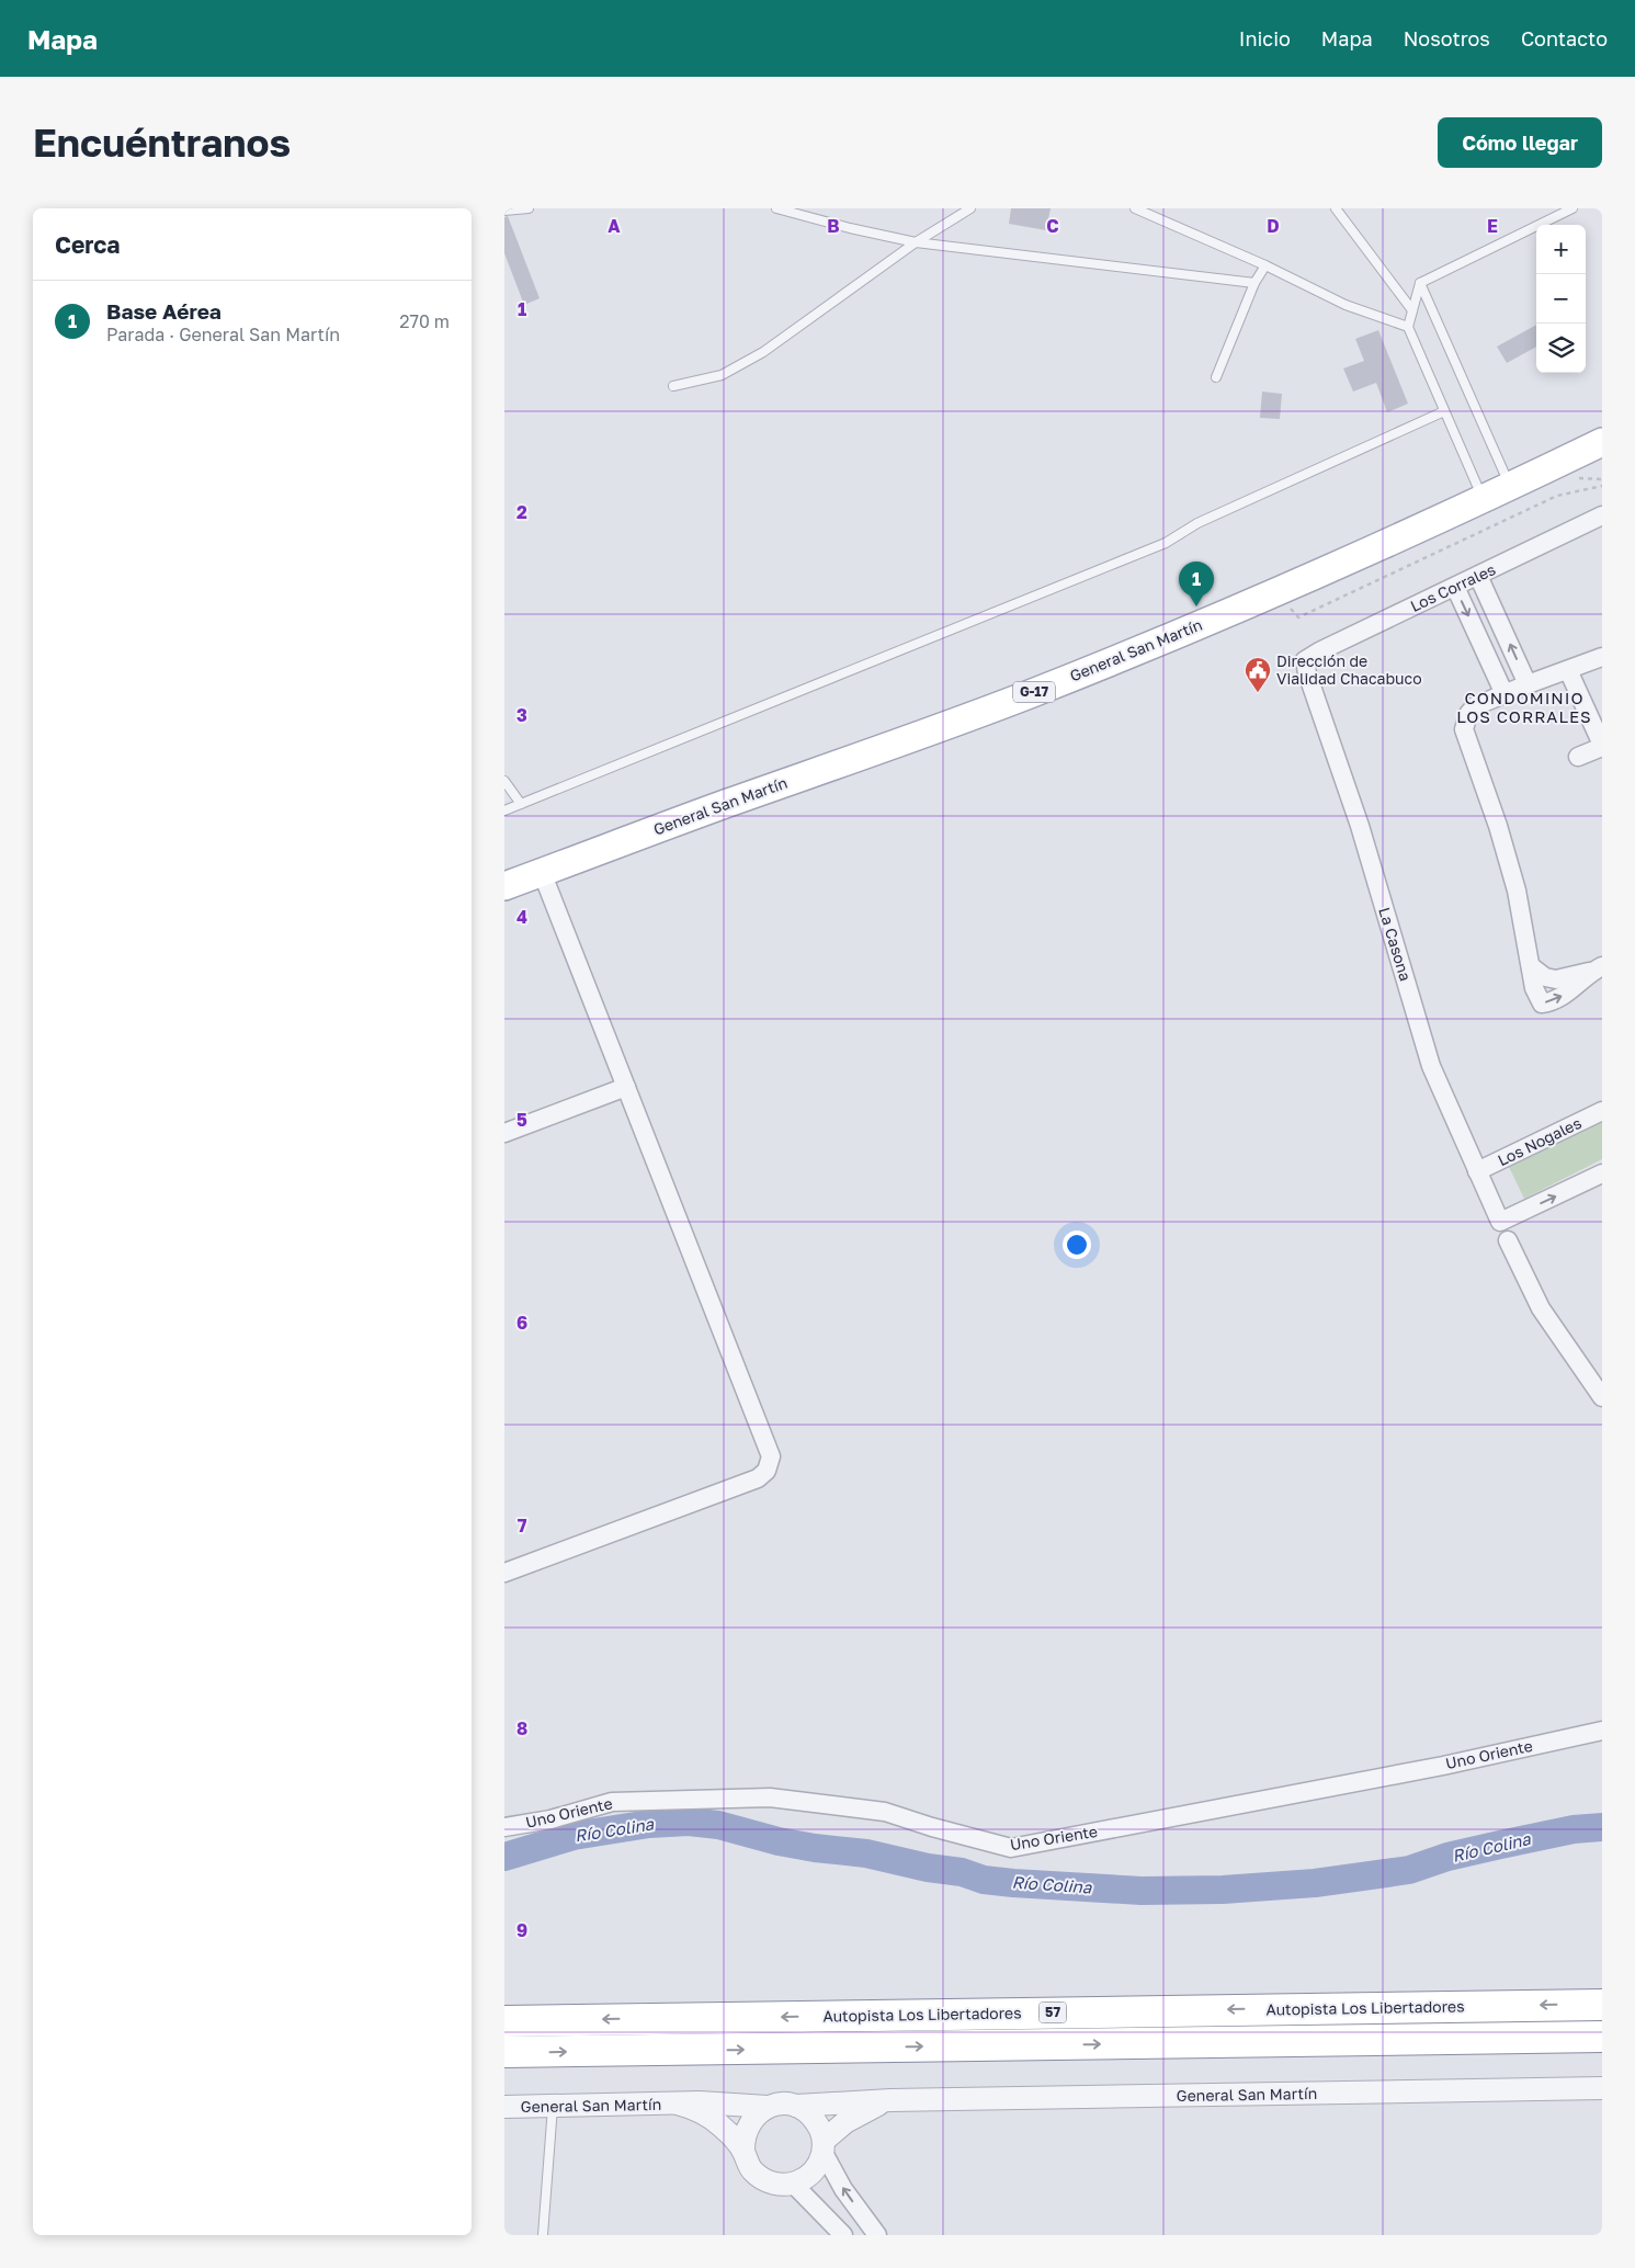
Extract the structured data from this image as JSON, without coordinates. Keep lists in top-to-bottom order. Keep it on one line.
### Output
{"streets":{"highway":["Autopista Los Libertadores","57"],"main road":["General San Martín","G-17"],"street":["Los Corrales","La Casona","Los Nogales","Uno Oriente"]},"crossings":[["Los Corrales","La Casona"],["La Casona","Los Nogales"]],"districts":["CONDOMINIO LOS CORRALES"],"water":["Río Colina"],"places":{"public building":["Dirección de Vialidad Chacabuco"]},"page":{"header":"Mapa","nav":["Inicio","Mapa","Nosotros","Contacto"],"buttons":"Cómo llegar","title":"Encuéntranos","heading":"Cerca","map_buttons":["+","−"],"list":[{"mark":"1","name":"Base Aérea","note":"Parada · General San Martín","value":"270 m"}],"pins":"1"},"grid":{"columns":["A","B","C","D","E"],"rows":["1","2","3","4","5","6","7","8","9"]}}
